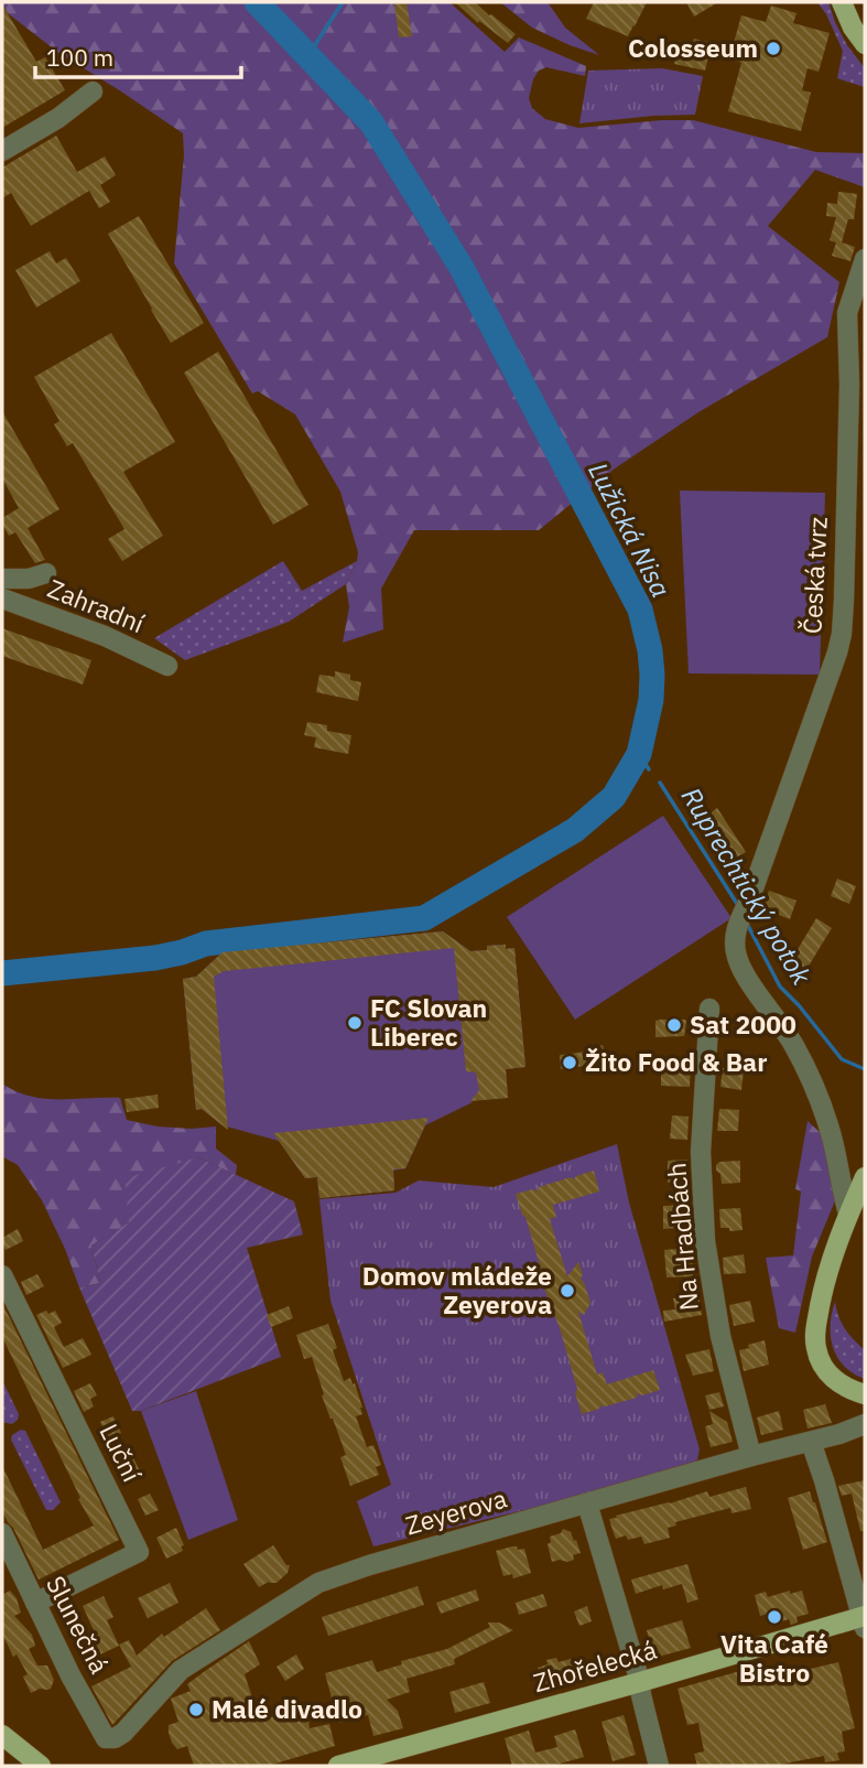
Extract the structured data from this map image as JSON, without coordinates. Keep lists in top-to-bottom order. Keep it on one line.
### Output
{"streets":{"main road":["Zhořelecká"],"street":["Česká tvrz","Zahradní","Na Hradbách","Luční","Zeyerova","Slunečná"]},"crossings":[["Na Hradbách","Zeyerova"],["Luční","Slunečná"],["Zeyerova","Slunečná"]],"water":["Lužická Nisa","Ruprechtický potok"],"places":["Colosseum","FC Slovan Liberec","Sat 2000","Žito Food & Bar","Domov mládeže Zeyerova","Vita Café Bistro","Malé divadlo"],"scale_bar":"100 m"}
